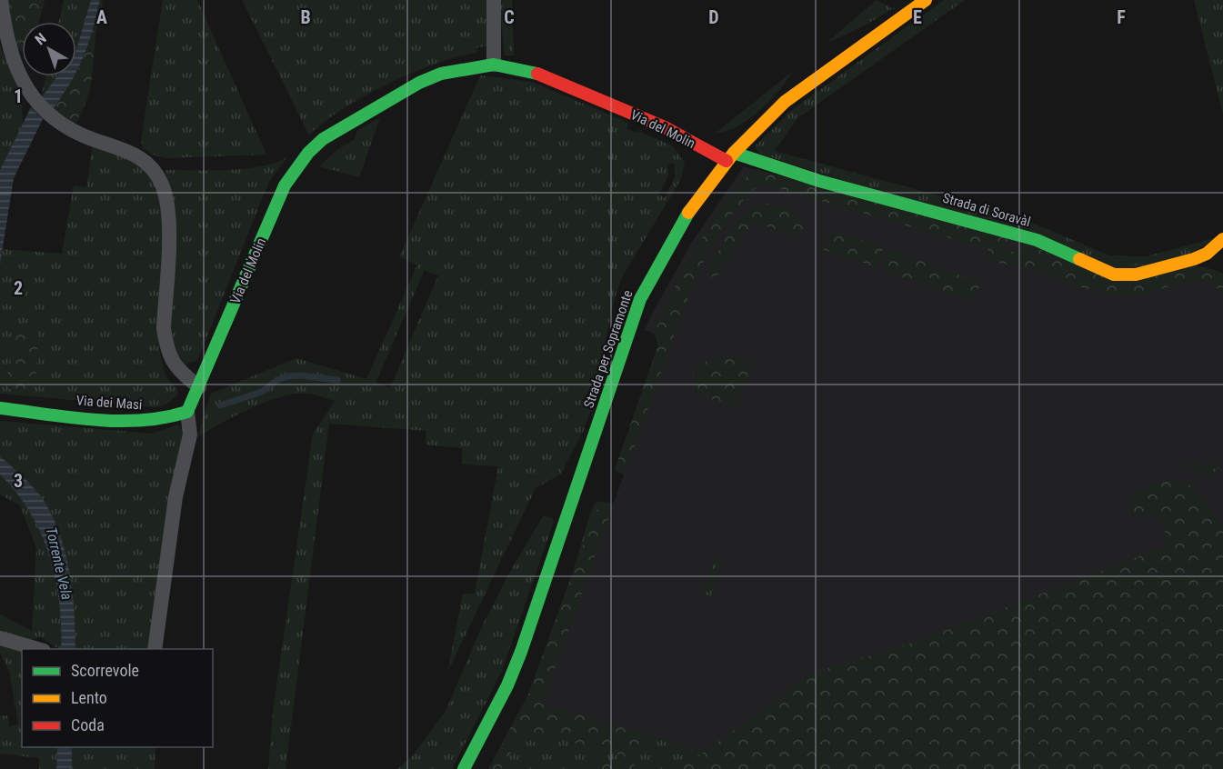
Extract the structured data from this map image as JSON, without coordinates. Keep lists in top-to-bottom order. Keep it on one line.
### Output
{"streets":{"street":["Via del Molin","Strada di Soravàl","Strada per Sopramonte","Via dei Masi"]},"crossings":[["Via del Molin","Strada di Soravàl"],["Via del Molin","Strada per Sopramonte"],["Strada di Soravàl","Strada per Sopramonte"]],"water":["Torrente Vela"],"legend":["Scorrevole","Lento","Coda"],"north":"top left","grid":{"columns":["A","B","C","D","E","F"],"rows":["1","2","3"]}}
